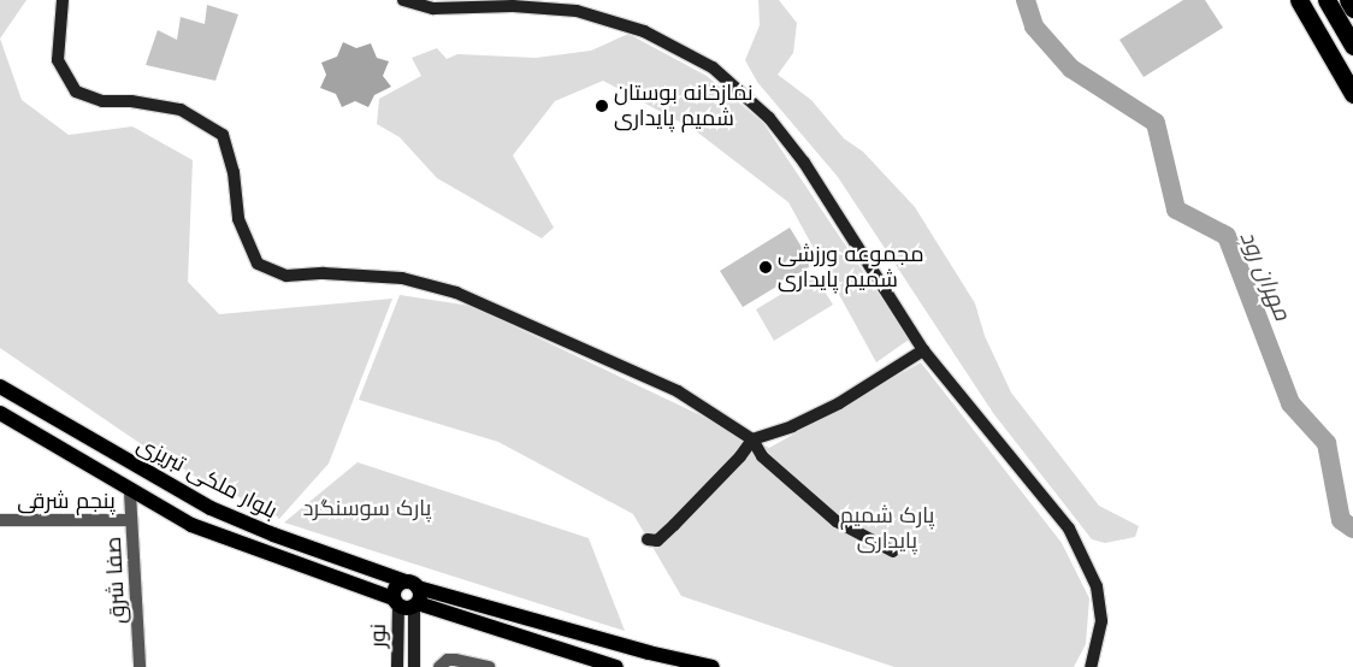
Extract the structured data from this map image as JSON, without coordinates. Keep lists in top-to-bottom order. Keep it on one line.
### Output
{"streets":{"main road":["بلوار ملکى تبریزى"],"street":["پنجم شرقی","صفا شرق","نور"]},"crossings":[["بلوار ملکى تبریزى","صفا شرق"],["بلوار ملکى تبریزى","نور"],["پنجم شرقی","صفا شرق"]],"water":["مهران رود"],"parks":["پارک سوسنگرد","پارک شمیم پایداری"],"places":["نمازخانه بوستان شمیم پایداری","مجموعه ورزشی شمیم پایداری"]}
